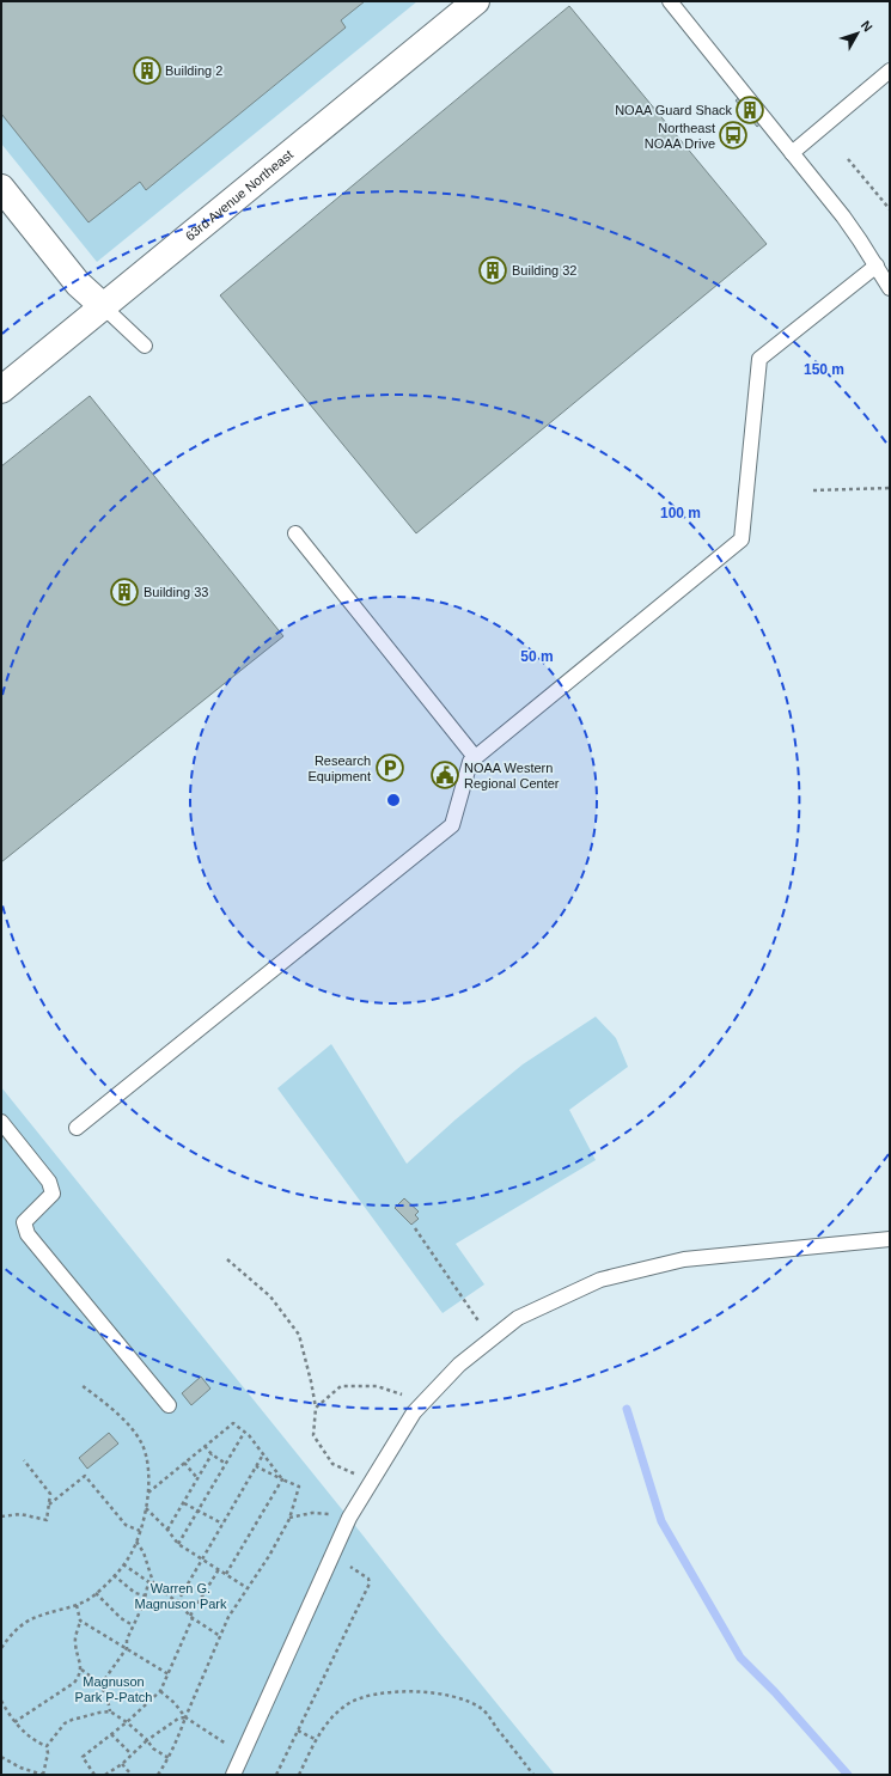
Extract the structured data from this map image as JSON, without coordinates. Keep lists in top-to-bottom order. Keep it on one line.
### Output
{"streets":{"street":["63rd Avenue Northeast"]},"parks":["Warren G. Magnuson Park","Magnuson Park P-Patch"],"places":{"building":["Building 2","NOAA Guard Shack","Building 32","Building 33"],"bus stop":["Northeast NOAA Drive"],"parking":["Research Equipment"],"public building":["NOAA Western Regional Center"]},"north":"top right","rings":["150 m","100 m","50 m"]}
